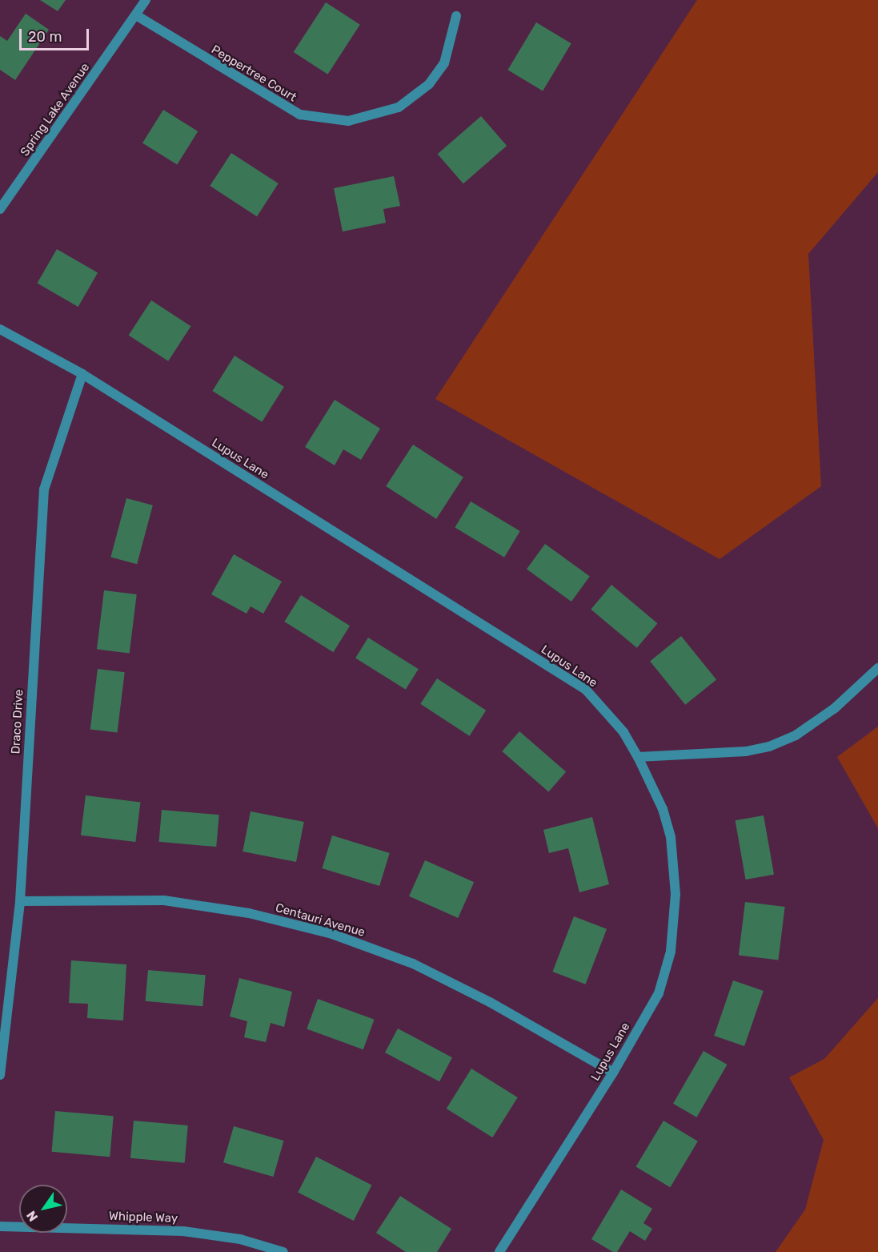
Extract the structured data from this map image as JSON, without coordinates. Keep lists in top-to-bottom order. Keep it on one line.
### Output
{"streets":{"street":["Peppertree Court","Spring Lake Avenue","Lupus Lane","Draco Drive","Centauri Avenue","Whipple Way"]},"crossings":[["Peppertree Court","Spring Lake Avenue"],["Lupus Lane","Draco Drive"],["Lupus Lane","Centauri Avenue"],["Draco Drive","Centauri Avenue"]],"scale_bar":"20 m","north":"bottom left"}
